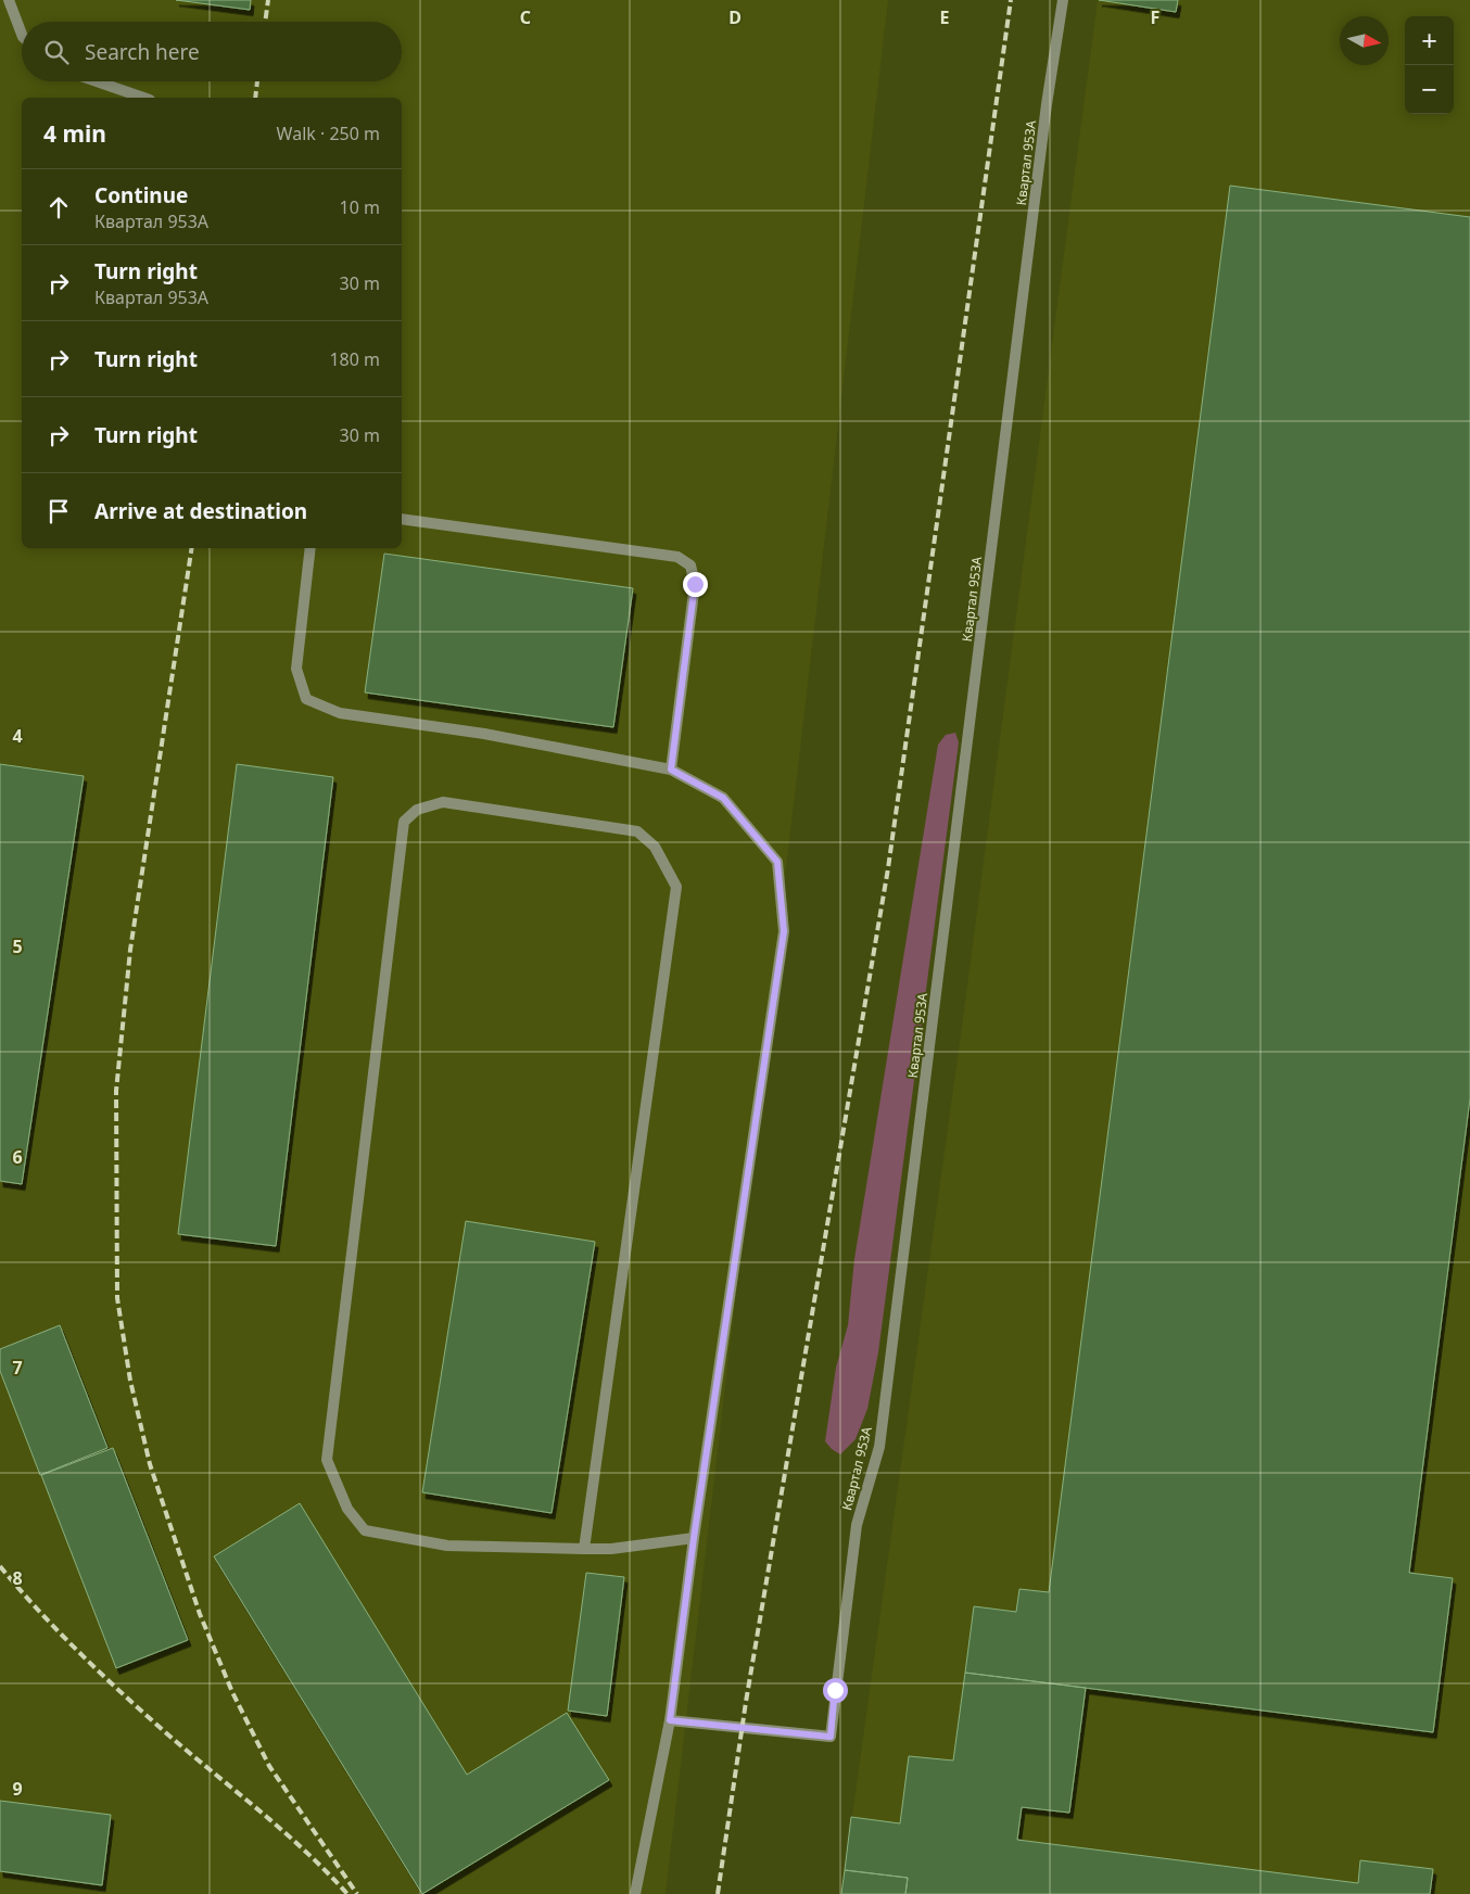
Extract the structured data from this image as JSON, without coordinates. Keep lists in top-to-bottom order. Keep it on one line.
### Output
{"streets":{"street":["Квартал 953А"]},"north":"right","page":{"map_buttons":["+","−"],"search":"Search here","heading":["4 min","Walk · 250 m"],"list":[["Continue","Квартал 953А","10 m"],["Turn right","Квартал 953А","30 m"],["Turn right","180 m"],["Turn right","30 m"],"Arrive at destination"]},"grid":{"columns":["C","D","E","F"],"rows":["4","5","6","7","8","9"]}}
